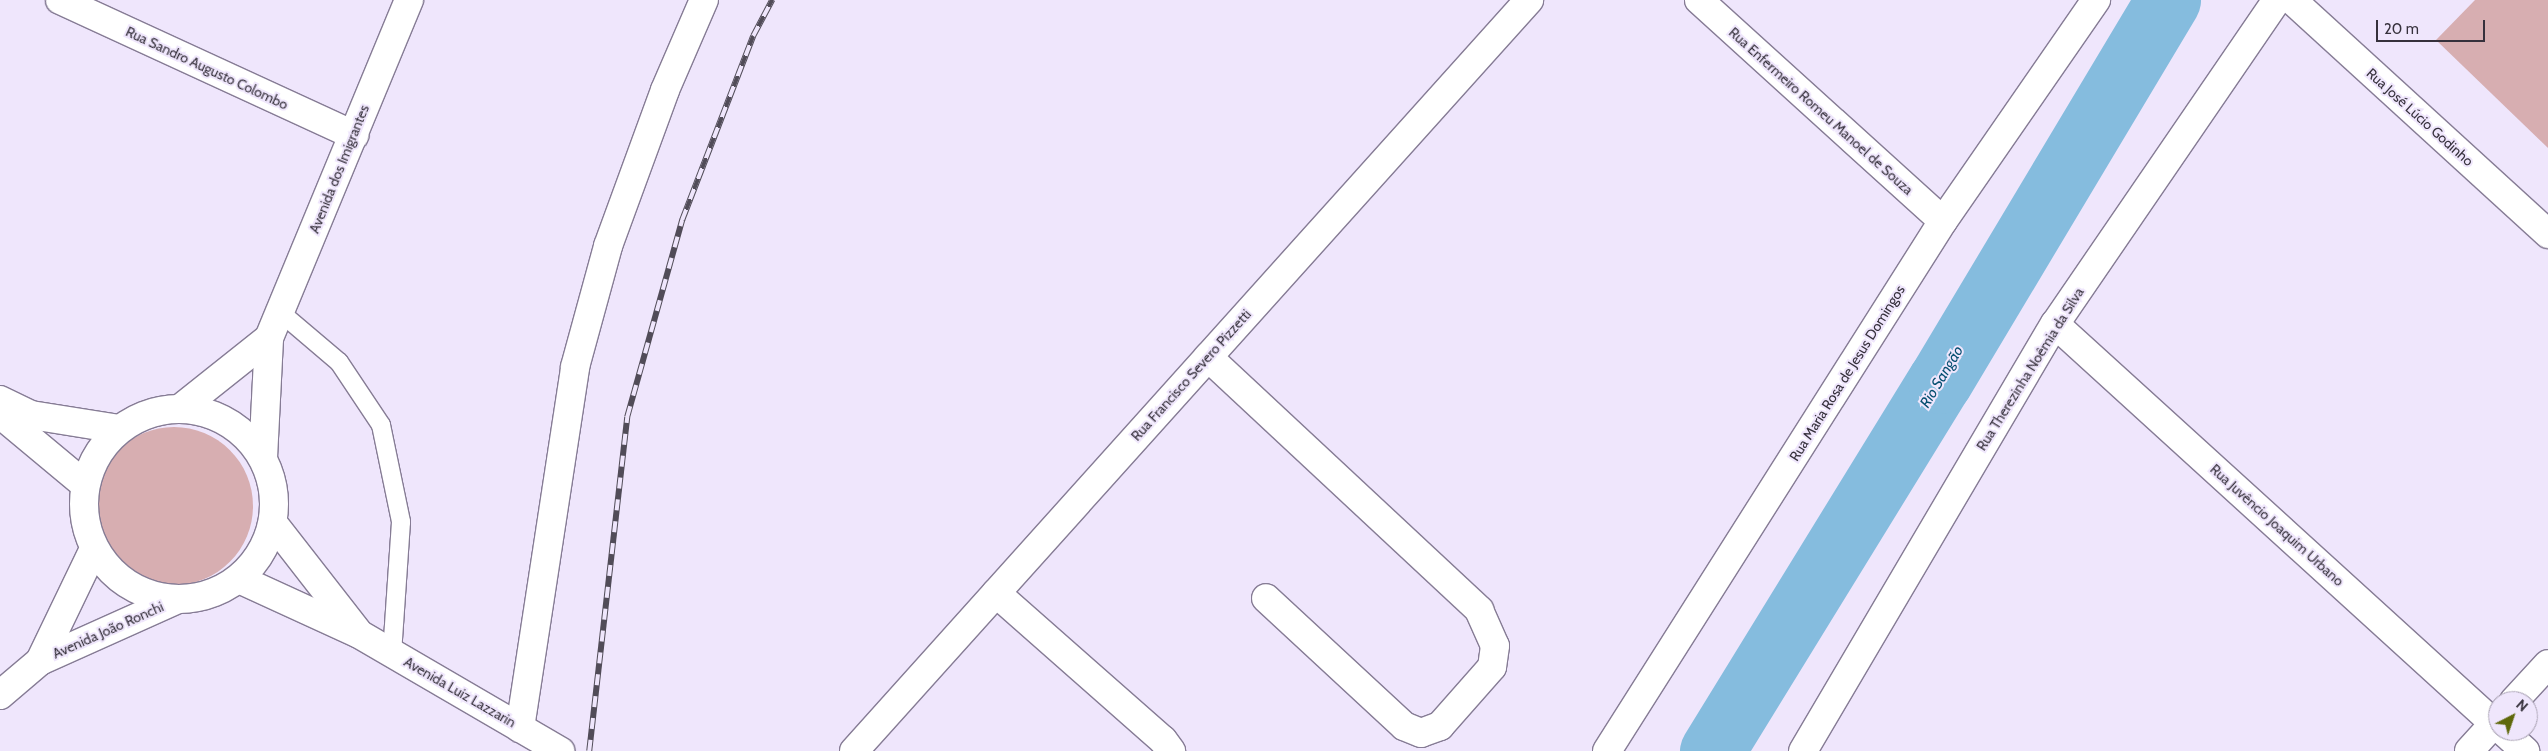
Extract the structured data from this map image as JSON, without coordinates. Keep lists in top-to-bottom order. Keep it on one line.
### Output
{"streets":{"street":["Rua Sandro Augusto Colombo","Rua Enfermeiro Romeu Manoel de Souza","Rua José Lúcio Godinho","Avenida dos Imigrantes","Rua Therezinha Noêmia da Silva","Rua Maria Rosa de Jesus Domingos","Rua Francisco Severo Pizzetti","Rua Juvêncio Joaquim Urbano","Avenida João Ronchi","Avenida Luiz Lazzarin"]},"crossings":[["Rua Sandro Augusto Colombo","Avenida dos Imigrantes"],["Rua Enfermeiro Romeu Manoel de Souza","Rua Maria Rosa de Jesus Domingos"],["Rua Therezinha Noêmia da Silva","Rua Juvêncio Joaquim Urbano"]],"water":["Rio Sangão"],"scale_bar":"20 m","north":"top right"}
